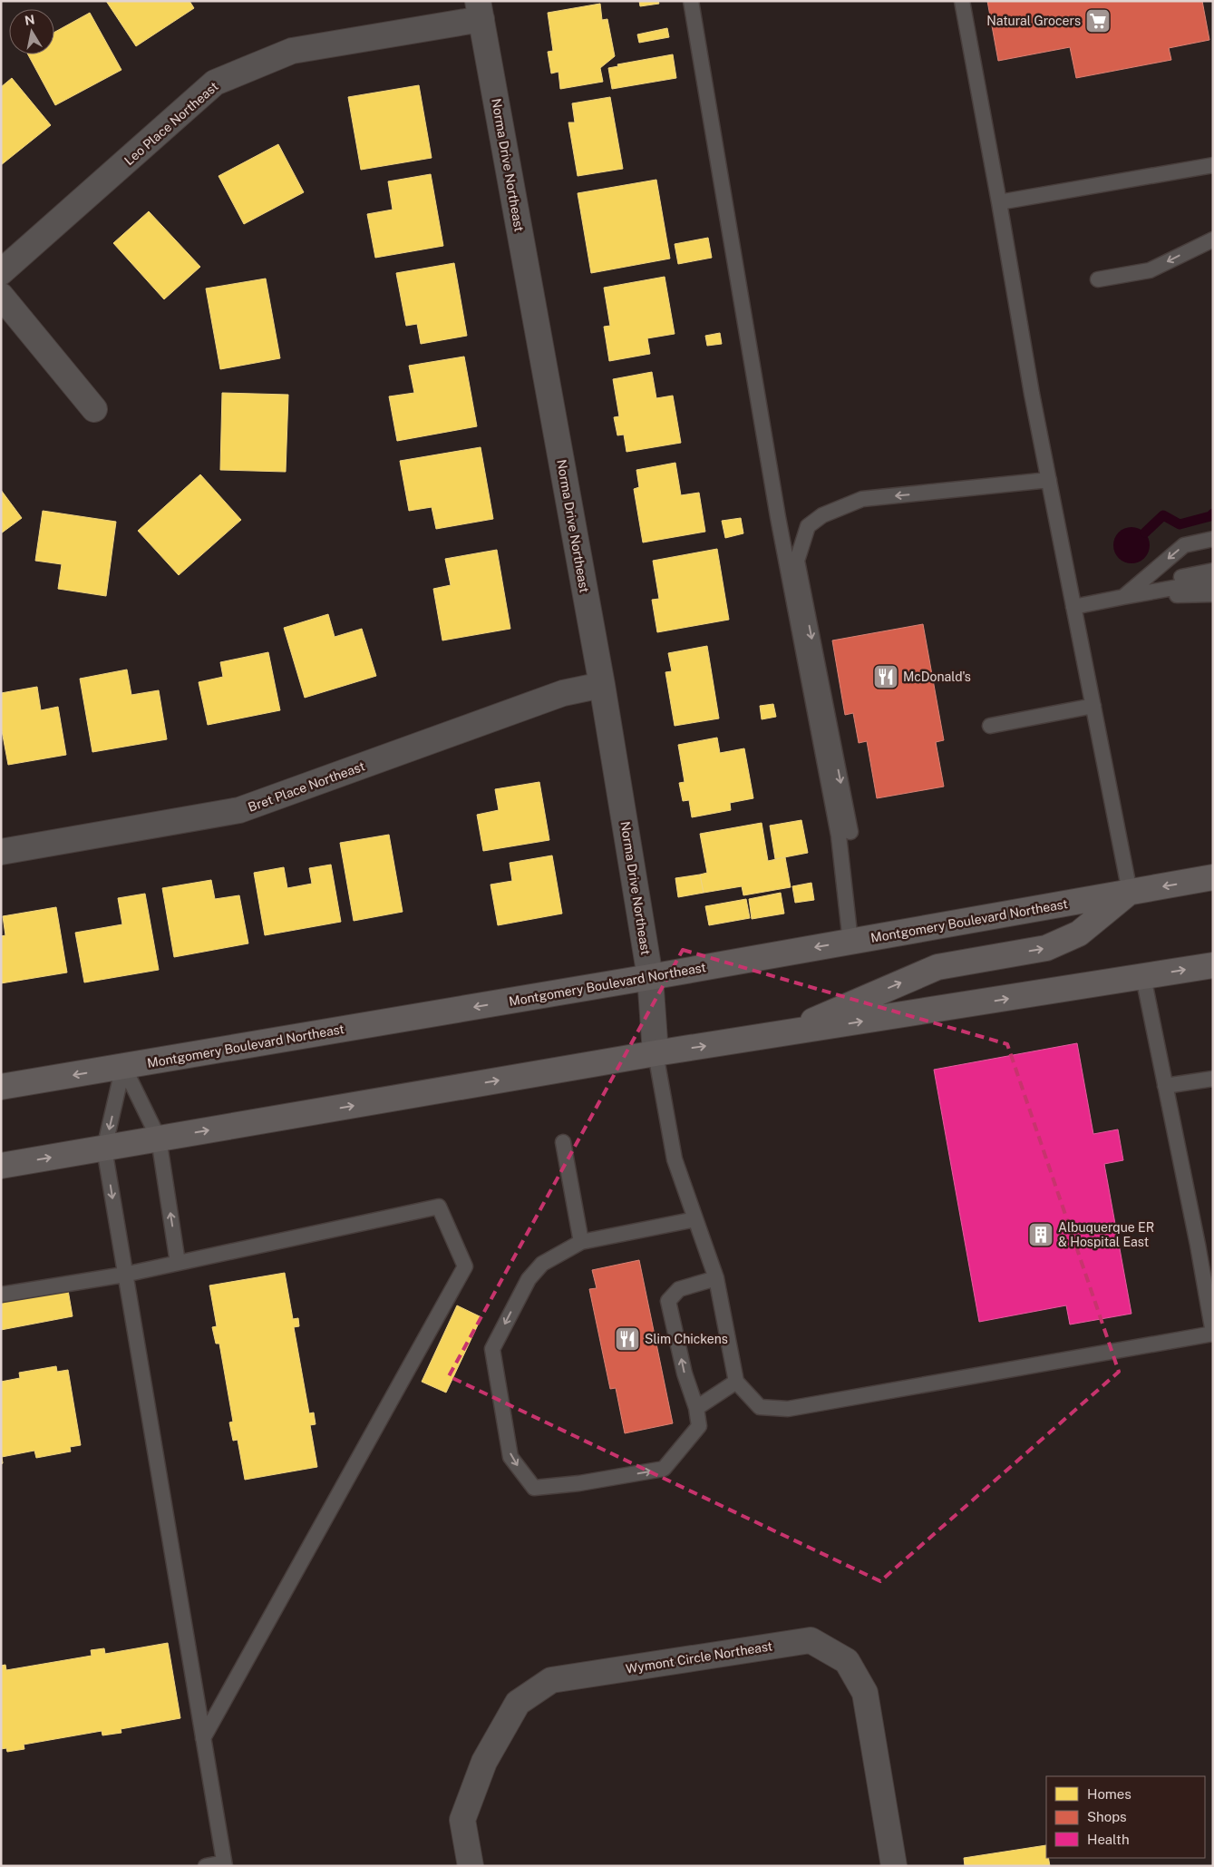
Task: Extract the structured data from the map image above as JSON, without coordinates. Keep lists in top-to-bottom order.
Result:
{
  "streets": {
    "main road": ["Montgomery Boulevard Northeast"],
    "street": [
      "Leo Place Northeast",
      "Norma Drive Northeast",
      "Bret Place Northeast",
      "Wymont Circle Northeast"
    ]
  },
  "crossings": [
    ["Leo Place Northeast", "Norma Drive Northeast"],
    ["Norma Drive Northeast", "Bret Place Northeast"],
    ["Norma Drive Northeast", "Montgomery Boulevard Northeast"]
  ],
  "places": {
    "supermarket": ["Natural Grocers"],
    "restaurant": ["McDonald's", "Slim Chickens"],
    "building": ["Albuquerque ER & Hospital East"]
  },
  "legend": ["Homes", "Shops", "Health"],
  "north": "top"
}
